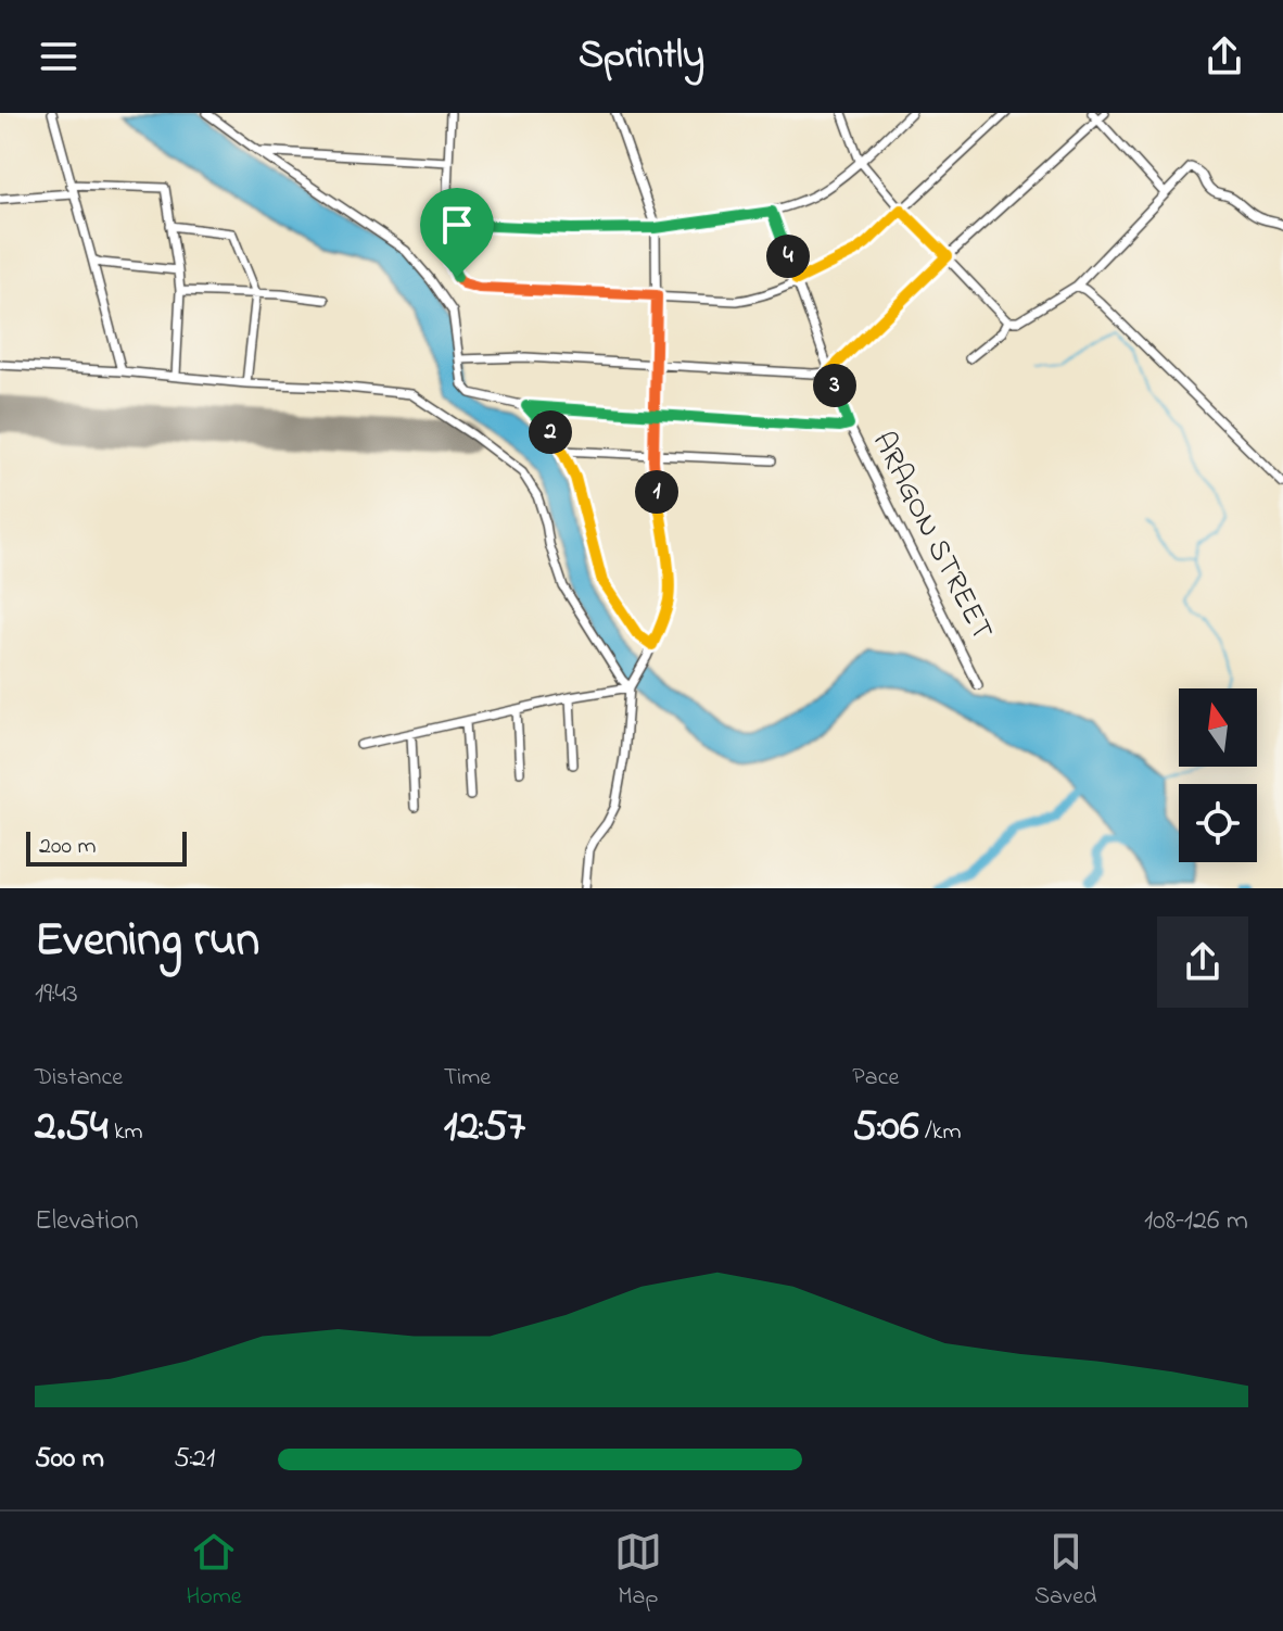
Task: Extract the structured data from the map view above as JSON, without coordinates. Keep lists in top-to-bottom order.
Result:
{
  "streets": {
    "street": ["ARAGON STREET"]
  },
  "scale_bar": "200 m",
  "north": "top",
  "page": {
    "header": "Sprintly",
    "pins": [
      "4",
      "3",
      "2",
      "1"
    ],
    "scale": "200 m",
    "heading": ["Evening run", "19:43"],
    "stats": [
      ["Distance", "2.54 km"],
      ["Time", "12:57"],
      ["Pace", "5:06 /km"]
    ],
    "chart": ["Elevation", "108–126 m"],
    "list": [
      {
        "name": "500 m",
        "note": "5:21"
      }
    ],
    "tabs": ["Home", "Map", "Saved"]
  }
}
